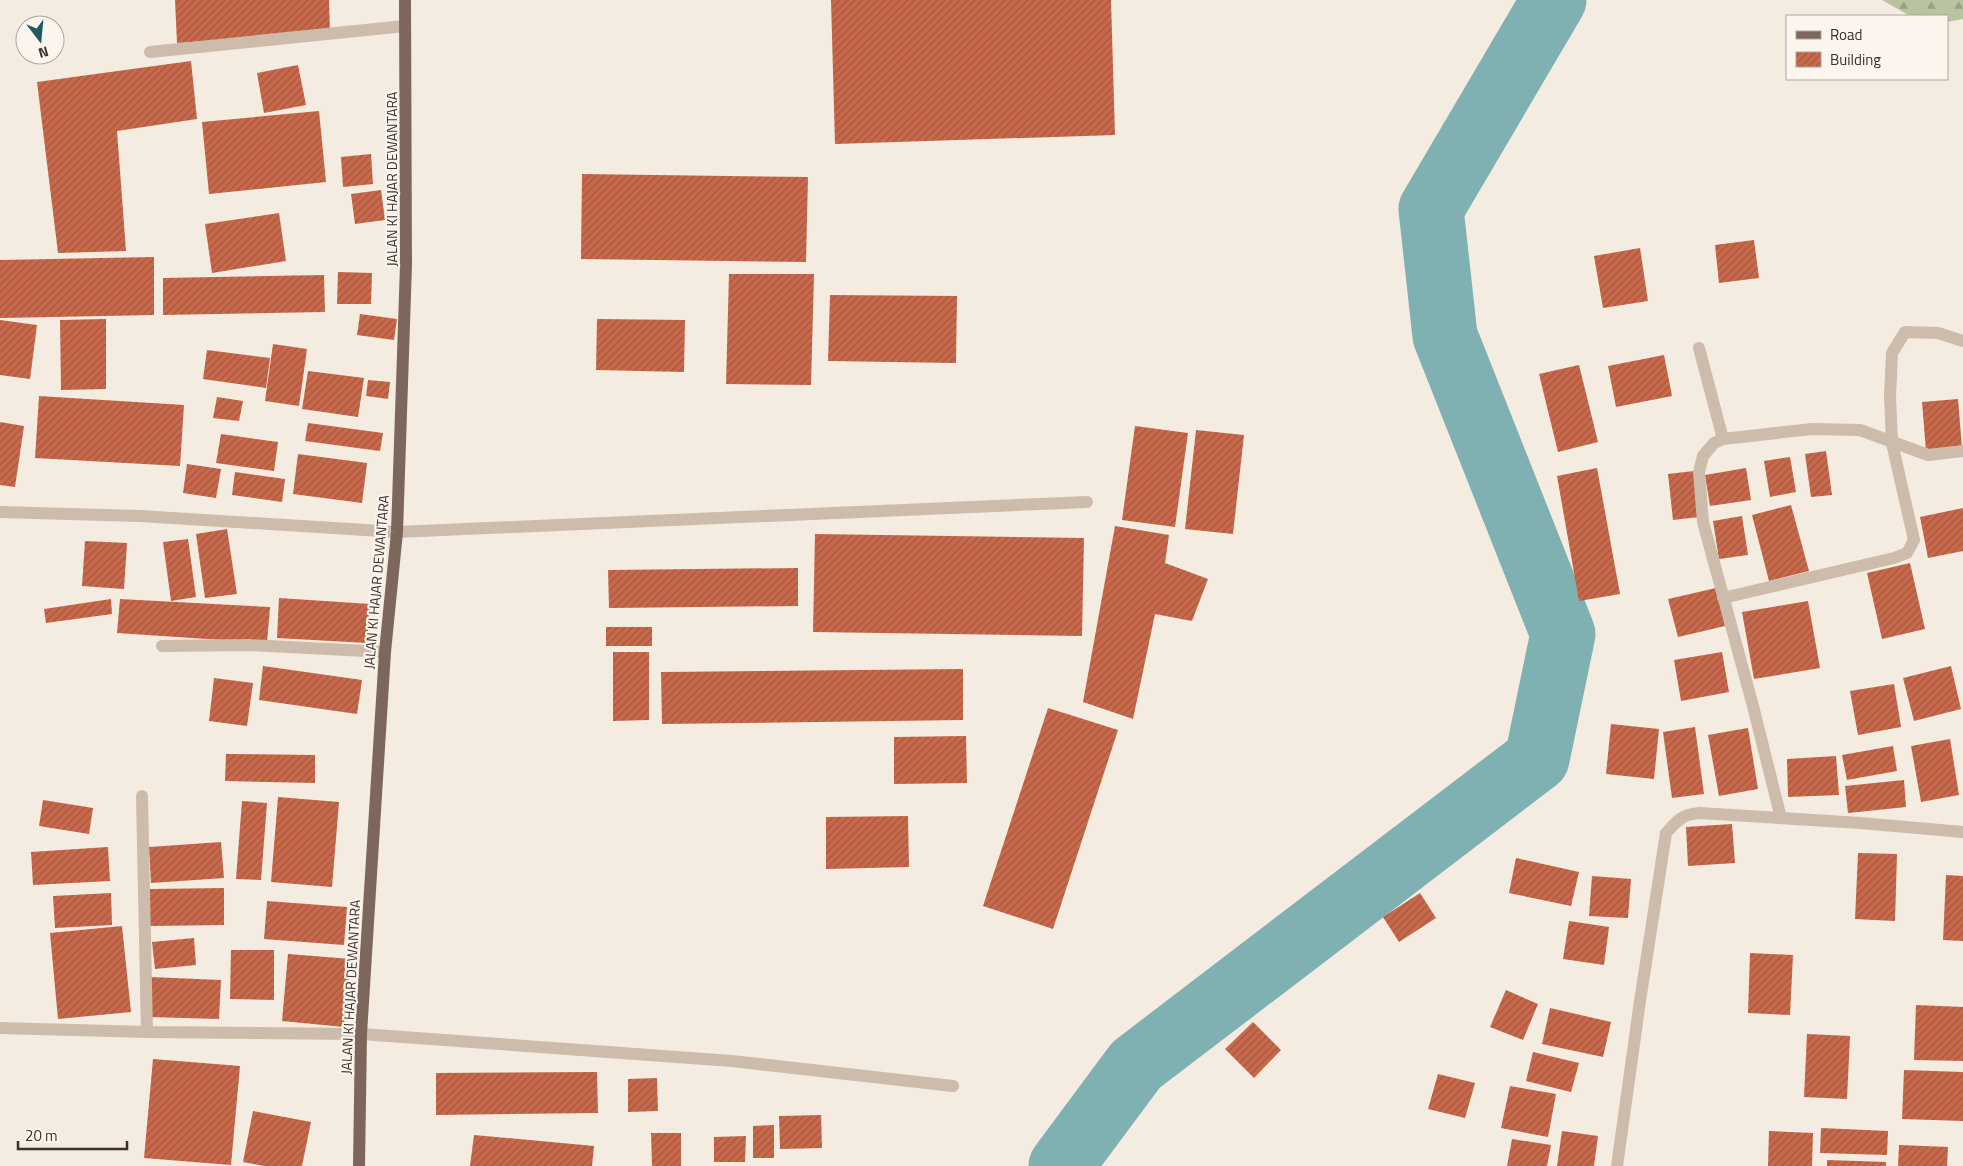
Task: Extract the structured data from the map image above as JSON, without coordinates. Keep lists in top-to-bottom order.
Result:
{
  "streets": {
    "main road": ["JALAN KI HAJAR DEWANTARA"]
  },
  "legend": ["Road", "Building"],
  "scale_bar": "20 m",
  "north": "bottom"
}
